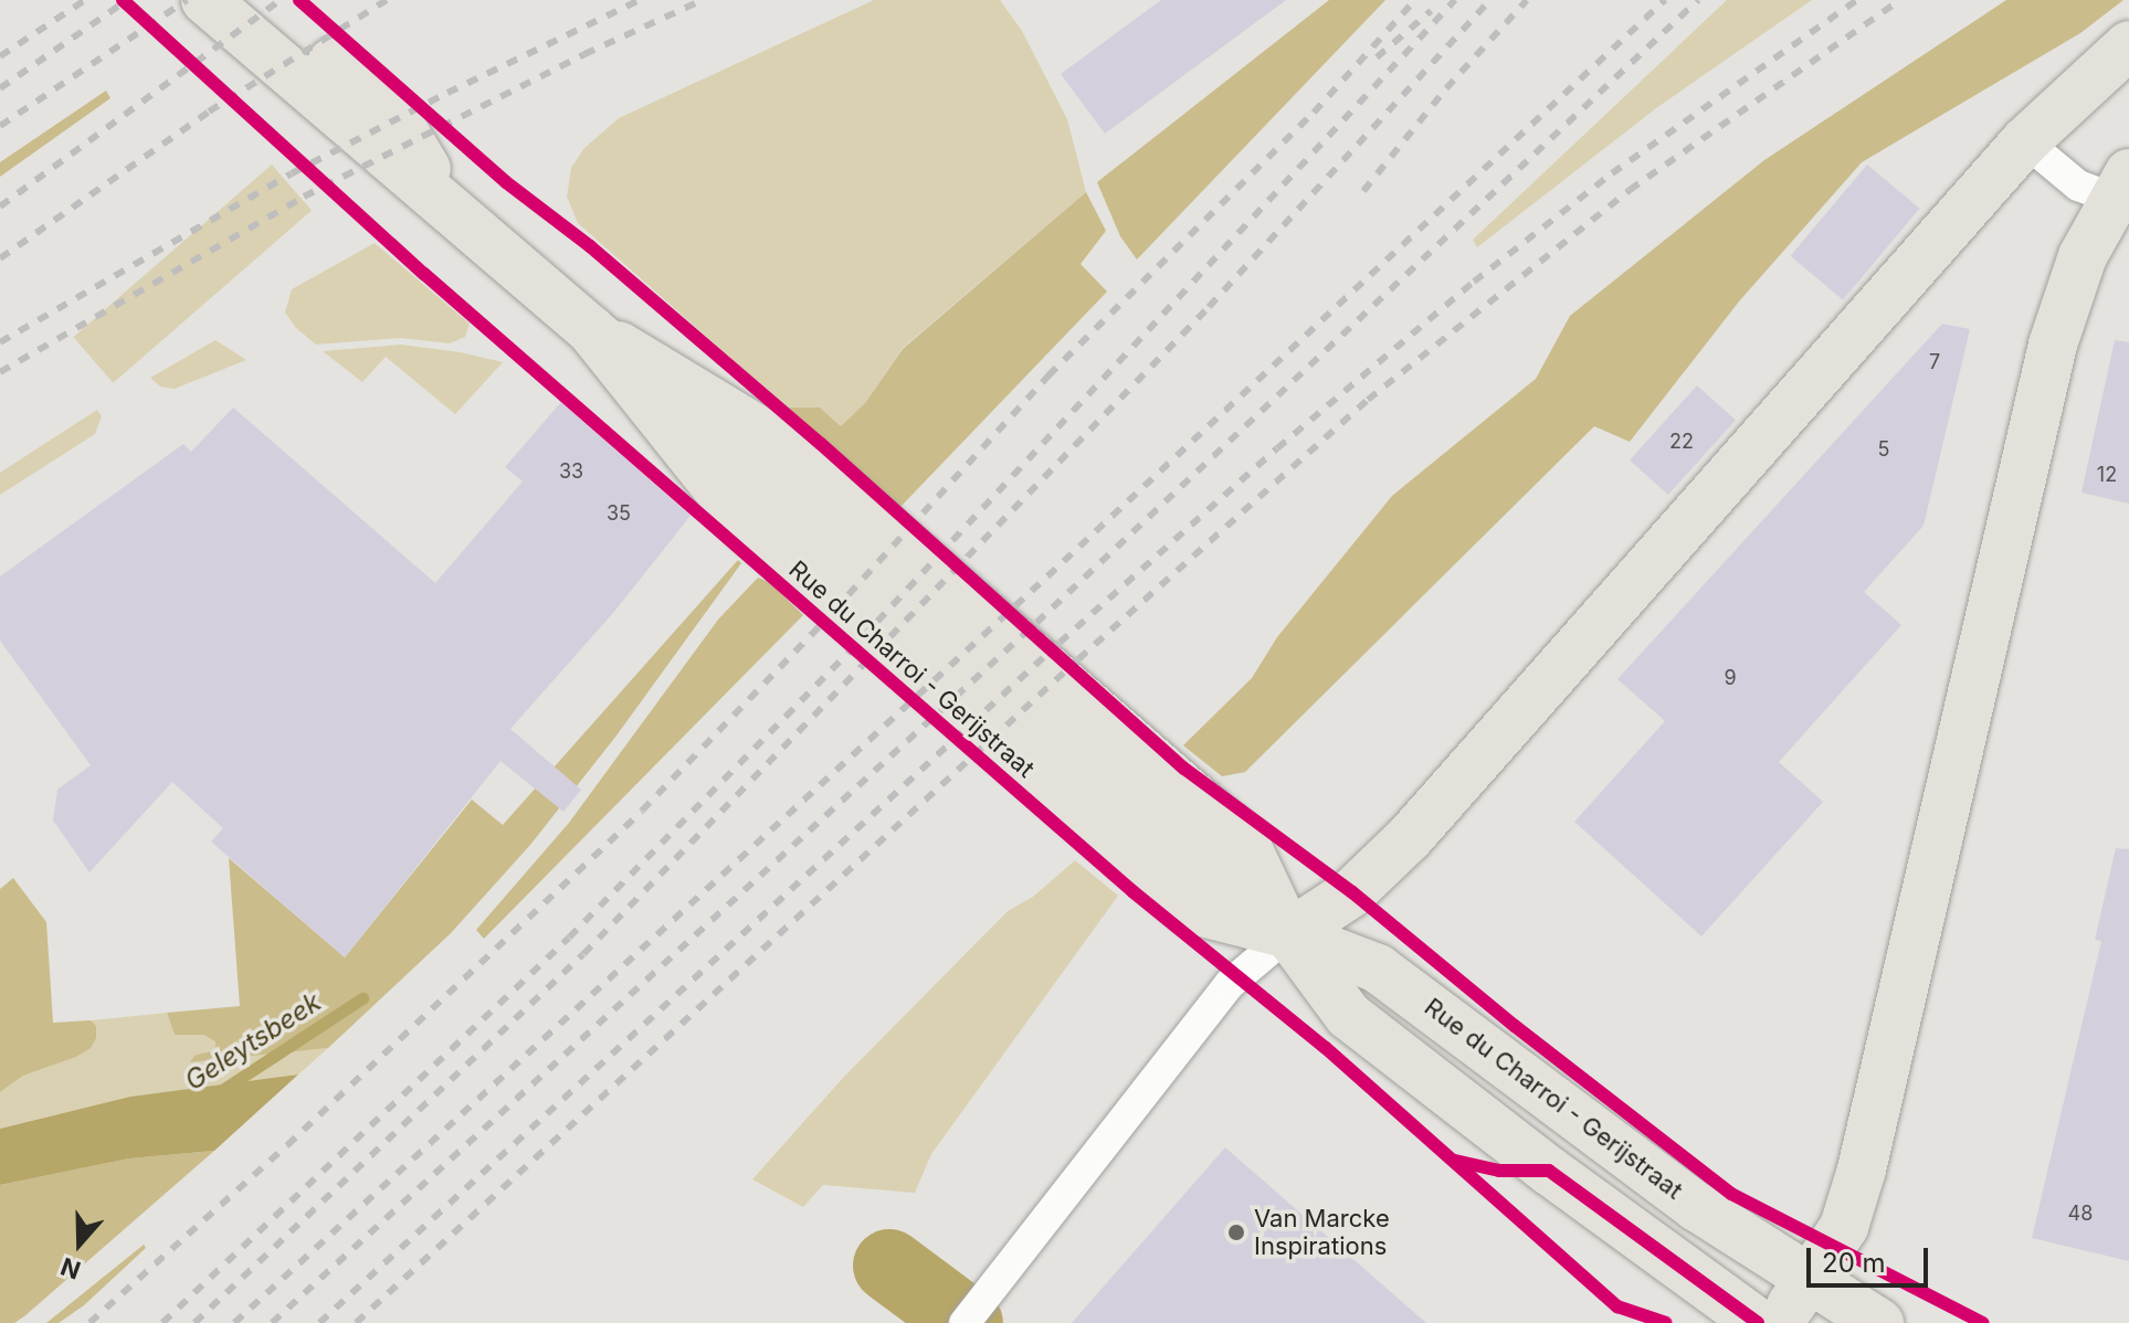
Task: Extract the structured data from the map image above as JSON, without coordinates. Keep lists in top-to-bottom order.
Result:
{
  "streets": {
    "main road": ["Rue du Charroi - Gerijstraat"]
  },
  "water": ["Geleytsbeek"],
  "places": ["Van Marcke Inspirations"],
  "house_numbers": [
    "7",
    "22",
    "5",
    "33",
    "12",
    "35",
    "9",
    "48"
  ],
  "scale_bar": "20 m",
  "north": "bottom"
}
